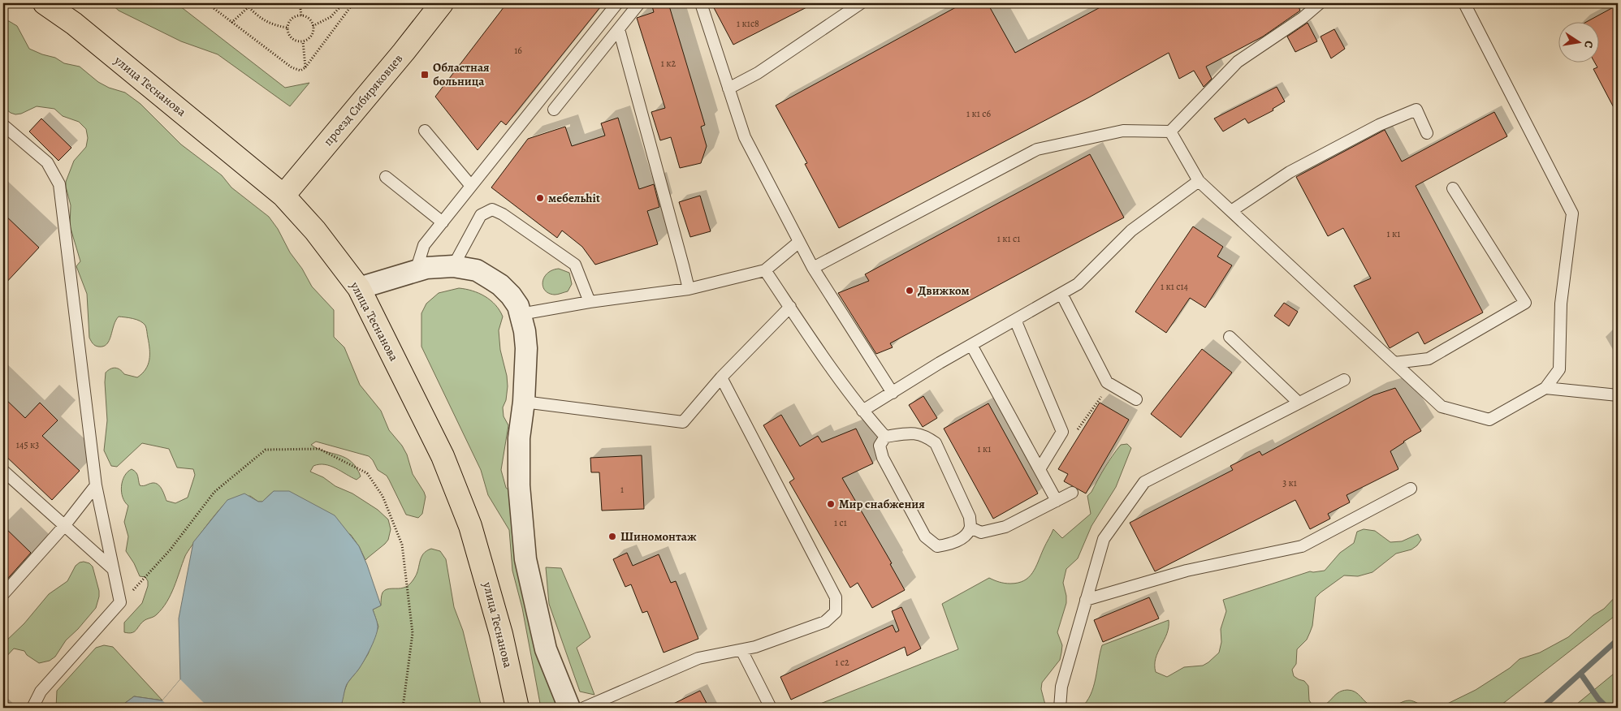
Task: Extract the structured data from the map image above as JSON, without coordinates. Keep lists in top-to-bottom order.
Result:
{
  "streets": {
    "main road": ["улица Теснанова", "проезд Сибиряковцев"]
  },
  "crossings": [
    ["улица Теснанова", "проезд Сибиряковцев"]
  ],
  "places": {
    "transit": ["Областная больница"],
    "other": [
      "мебельhit",
      "Движком",
      "Мир снабжения",
      "Шиномонтаж"
    ]
  },
  "house_numbers": [
    "1 к1с8",
    "16",
    "1 к2",
    "1 к1 с6",
    "1 к1",
    "1 к1 с1",
    "1 к1 с14",
    "145 к3",
    "1 к1",
    "3 к1",
    "1",
    "1 с1",
    "1 с2"
  ],
  "north": "right"
}
